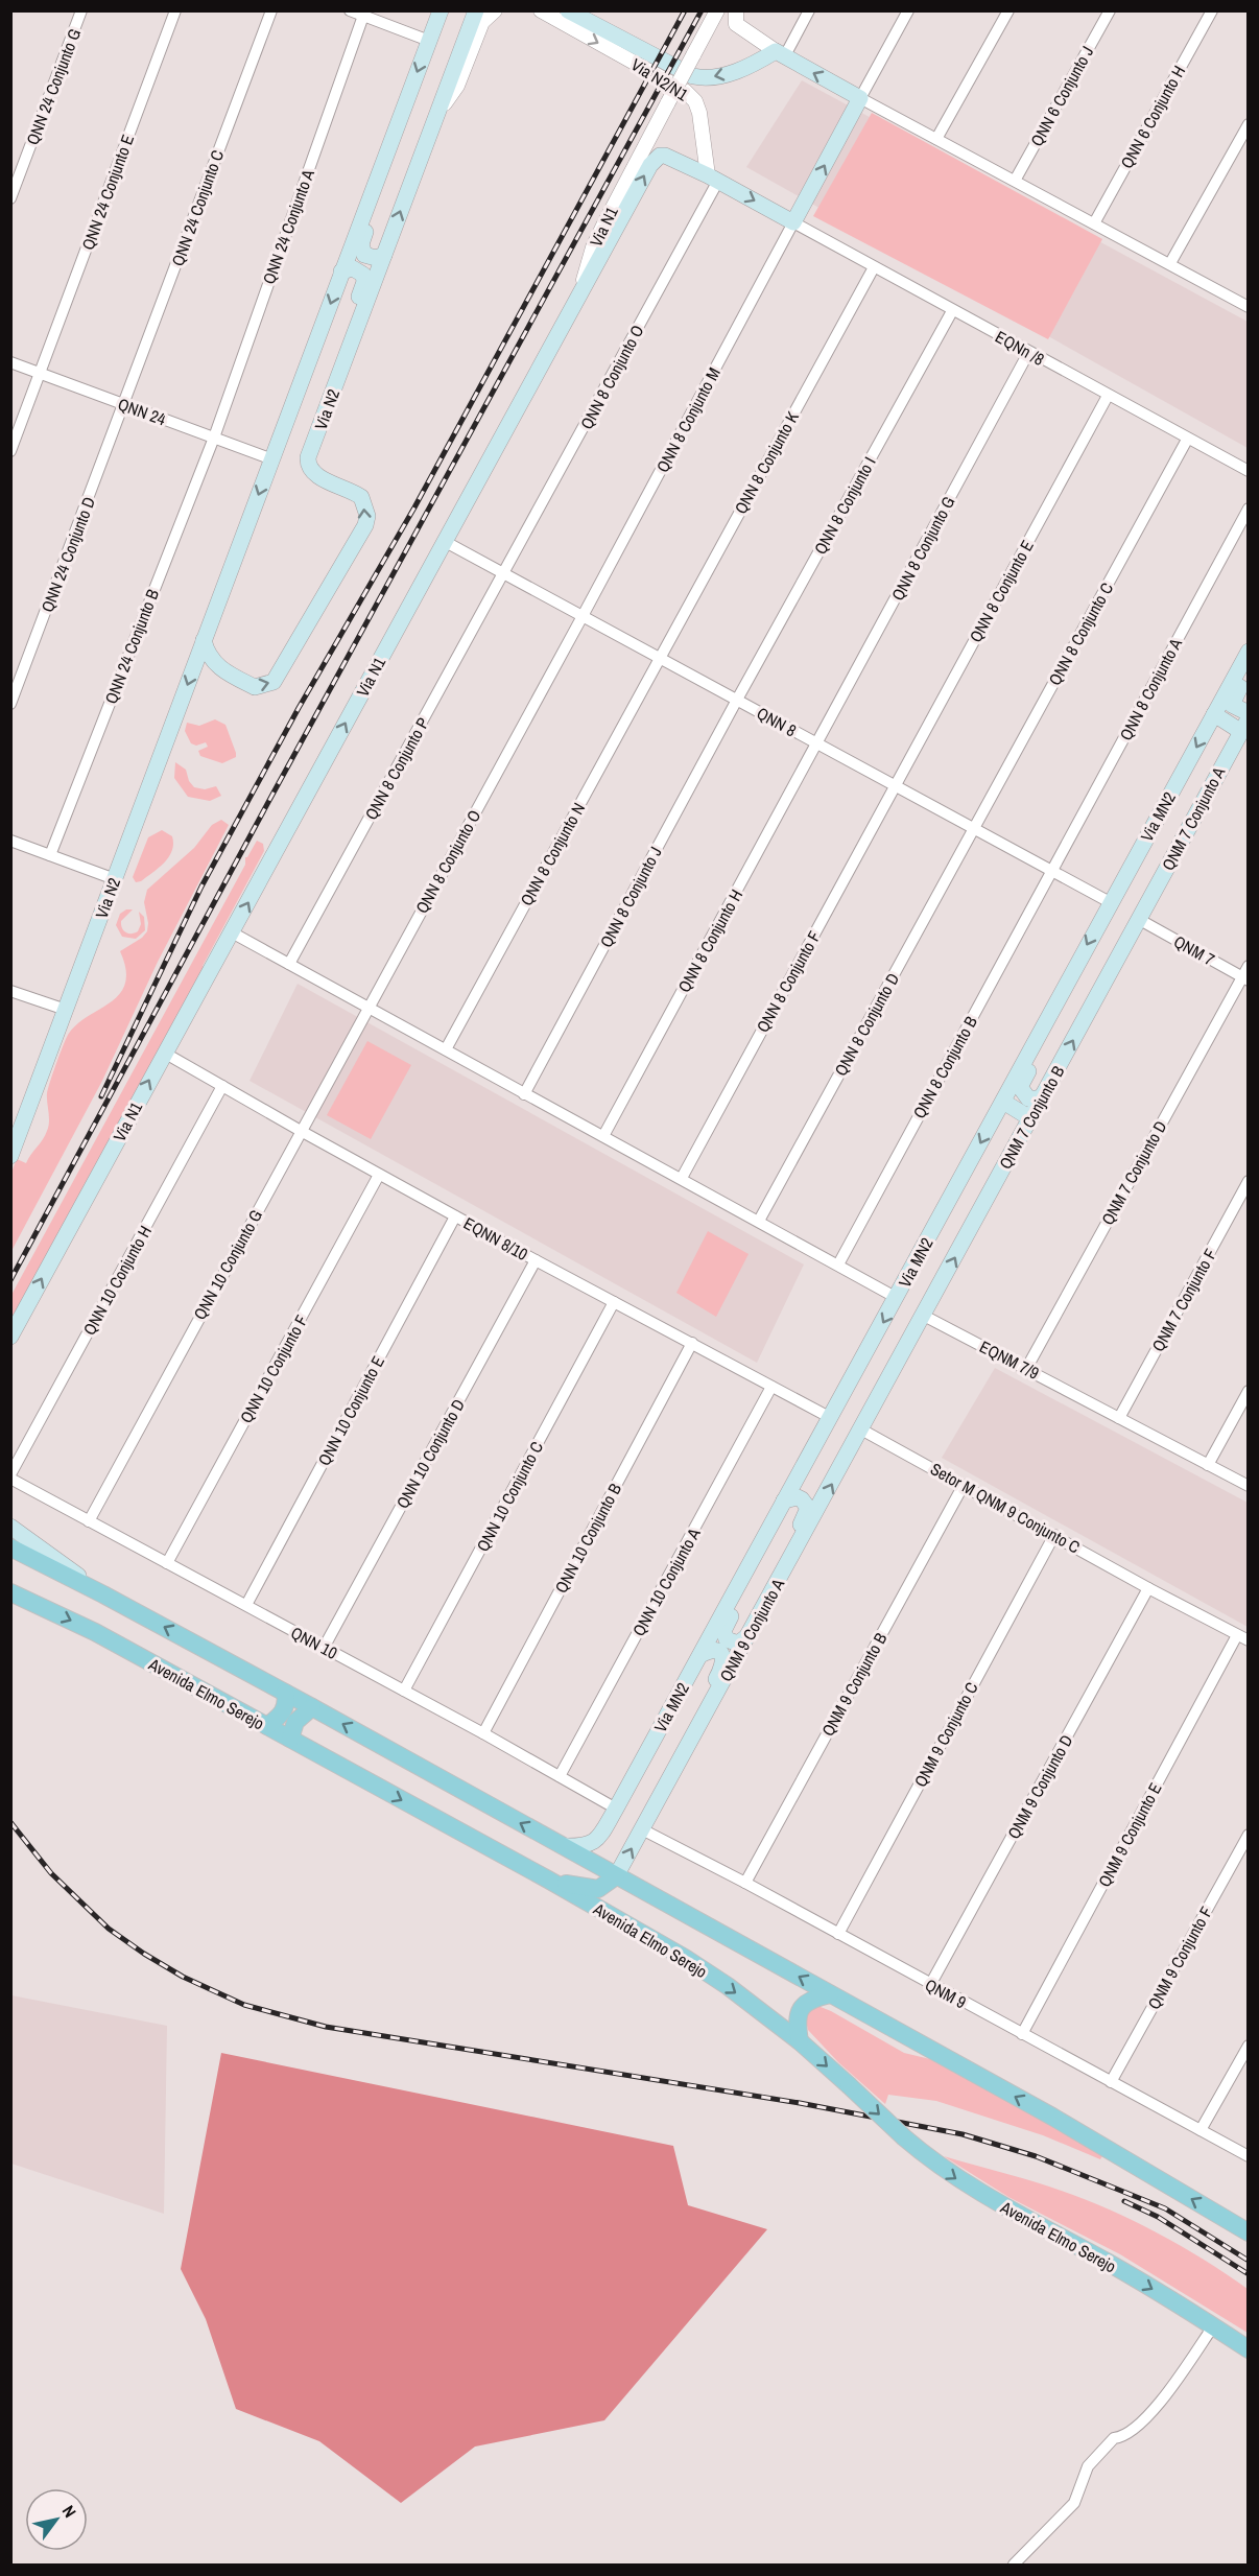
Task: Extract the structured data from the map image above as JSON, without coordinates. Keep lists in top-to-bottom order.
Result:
{
  "streets": {
    "main road": [
      "Via N1",
      "Via N2",
      "Via MN2",
      "QNM 7 Conjunto A",
      "QNM 7 Conjunto B",
      "QNM 9 Conjunto A",
      "Avenida Elmo Serejo"
    ],
    "street": [
      "Via N2/N1",
      "QNN 24 Conjunto G",
      "QNN 6 Conjunto J",
      "QNN 6 Conjunto H",
      "QNN 24 Conjunto E",
      "QNN 24 Conjunto C",
      "QNN 24 Conjunto A",
      "EQNn /8",
      "QNN 8 Conjunto O",
      "QNN 24",
      "QNN 8 Conjunto M",
      "QNN 8 Conjunto K",
      "QNN 8 Conjunto I",
      "QNN 8 Conjunto G",
      "QNN 24 Conjunto D",
      "QNN 8 Conjunto E",
      "QNN 8 Conjunto C",
      "QNN 24 Conjunto B",
      "QNN 8 Conjunto A",
      "QNN 8",
      "QNN 8 Conjunto P",
      "QNN 8 Conjunto N",
      "QNN 8 Conjunto J",
      "QNN 8 Conjunto H",
      "QNM 7",
      "QNN 8 Conjunto F",
      "QNN 8 Conjunto D",
      "QNN 8 Conjunto B",
      "QNM 7 Conjunto D",
      "EQNN 8/10",
      "QNN 10 Conjunto G",
      "QNN 10 Conjunto H",
      "QNM 7 Conjunto F",
      "EQNM 7/9",
      "QNN 10 Conjunto F",
      "QNN 10 Conjunto E",
      "QNN 10 Conjunto D",
      "QNN 10 Conjunto C",
      "Setor M QNM 9 Conjunto C",
      "QNN 10 Conjunto B",
      "QNN 10 Conjunto A",
      "QNN 10",
      "QNM 9 Conjunto B",
      "QNM 9 Conjunto C",
      "QNM 9 Conjunto D",
      "QNM 9 Conjunto E",
      "QNM 9 Conjunto F",
      "QNM 9"
    ]
  },
  "crossings": [
    ["Via N2/N1", "QNN 8 Conjunto O"],
    ["QNN 24 Conjunto E", "QNN 24"],
    ["QNN 24 Conjunto C", "QNN 24"],
    ["QNN 24 Conjunto C", "QNN 24 Conjunto D"],
    ["QNN 24 Conjunto A", "QNN 24"],
    ["QNN 24 Conjunto A", "QNN 24 Conjunto B"],
    ["Via N1", "QNN 8"],
    ["Via N1", "EQNN 8/10"],
    ["EQNn /8", "QNN 8 Conjunto M"],
    ["EQNn /8", "QNN 8 Conjunto K"],
    ["EQNn /8", "QNN 8 Conjunto I"],
    ["EQNn /8", "QNN 8 Conjunto G"],
    ["EQNn /8", "QNN 8 Conjunto E"],
    ["EQNn /8", "QNN 8 Conjunto C"],
    ["QNN 8 Conjunto O", "QNN 8 Conjunto M"],
    ["QNN 8 Conjunto O", "QNN 8"],
    ["QNN 8 Conjunto O", "QNN 8 Conjunto P"],
    ["QNN 8 Conjunto O", "QNN 10 Conjunto G"],
    ["Via N2", "QNN 24"],
    ["QNN 24", "QNN 24 Conjunto D"],
    ["QNN 24", "QNN 24 Conjunto B"],
    ["QNN 8 Conjunto M", "QNN 8"],
    ["QNN 8 Conjunto K", "QNN 8"],
    ["QNN 8 Conjunto K", "QNN 8 Conjunto N"],
    ["QNN 8 Conjunto I", "QNN 8"],
    ["QNN 8 Conjunto I", "QNN 8 Conjunto J"],
    ["QNN 8 Conjunto G", "QNN 8"],
    ["QNN 8 Conjunto G", "QNN 8 Conjunto H"],
    ["QNN 8 Conjunto E", "QNN 8"],
    ["QNN 8 Conjunto E", "QNN 8 Conjunto F"],
    ["QNN 8 Conjunto C", "QNN 8"],
    ["QNN 8 Conjunto C", "QNN 8 Conjunto D"],
    ["QNN 8 Conjunto A", "QNN 8"],
    ["QNN 8 Conjunto A", "QNN 8 Conjunto B"],
    ["QNN 8", "QNN 8 Conjunto P"],
    ["QNN 8", "Via MN2"],
    ["QNN 8", "QNN 8 Conjunto N"],
    ["QNN 8", "QNN 8 Conjunto J"],
    ["QNN 8", "QNN 8 Conjunto H"],
    ["QNN 8", "QNN 8 Conjunto F"],
    ["QNN 8", "QNN 8 Conjunto D"],
    ["QNN 8", "QNN 8 Conjunto B"],
    ["Via MN2", "EQNN 8/10"],
    ["Via MN2", "QNN 10"],
    ["QNM 7 Conjunto A", "QNM 7"],
    ["QNM 7 Conjunto A", "QNM 7 Conjunto B"],
    ["QNM 7", "QNM 7 Conjunto B"],
    ["QNM 7", "QNM 7 Conjunto D"],
    ["QNM 7 Conjunto B", "EQNM 7/9"],
    ["QNM 7 Conjunto D", "EQNM 7/9"],
    ["EQNN 8/10", "QNN 10 Conjunto G"],
    ["EQNN 8/10", "QNN 10 Conjunto H"],
    ["EQNN 8/10", "QNN 10 Conjunto F"],
    ["EQNN 8/10", "QNN 10 Conjunto E"],
    ["EQNN 8/10", "QNN 10 Conjunto D"],
    ["EQNN 8/10", "QNN 10 Conjunto C"],
    ["EQNN 8/10", "QNN 10 Conjunto B"],
    ["EQNN 8/10", "QNN 10 Conjunto A"],
    ["QNN 10 Conjunto G", "QNN 10"],
    ["QNN 10 Conjunto H", "QNN 10"],
    ["QNM 7 Conjunto F", "EQNM 7/9"],
    ["QNN 10 Conjunto F", "QNN 10"],
    ["QNN 10 Conjunto E", "QNN 10"],
    ["QNN 10 Conjunto D", "QNN 10"],
    ["QNN 10 Conjunto C", "QNN 10"],
    ["Setor M QNM 9 Conjunto C", "QNM 9 Conjunto A"],
    ["Setor M QNM 9 Conjunto C", "QNM 9 Conjunto B"],
    ["Setor M QNM 9 Conjunto C", "QNM 9 Conjunto C"],
    ["Setor M QNM 9 Conjunto C", "QNM 9 Conjunto D"],
    ["Setor M QNM 9 Conjunto C", "QNM 9 Conjunto E"],
    ["QNN 10 Conjunto B", "QNN 10"],
    ["QNN 10 Conjunto A", "QNN 10"],
    ["QNM 9 Conjunto A", "QNM 9"],
    ["QNM 9 Conjunto B", "QNM 9"],
    ["QNM 9 Conjunto C", "QNM 9"],
    ["QNM 9 Conjunto D", "QNM 9"],
    ["QNM 9 Conjunto E", "QNM 9"],
    ["QNM 9 Conjunto F", "QNM 9"]
  ],
  "one_way": [
    "Via N2/N1",
    "Via N1",
    "Via MN2",
    "QNM 7 Conjunto B",
    "QNM 9 Conjunto A"
  ],
  "north": "top right"
}
